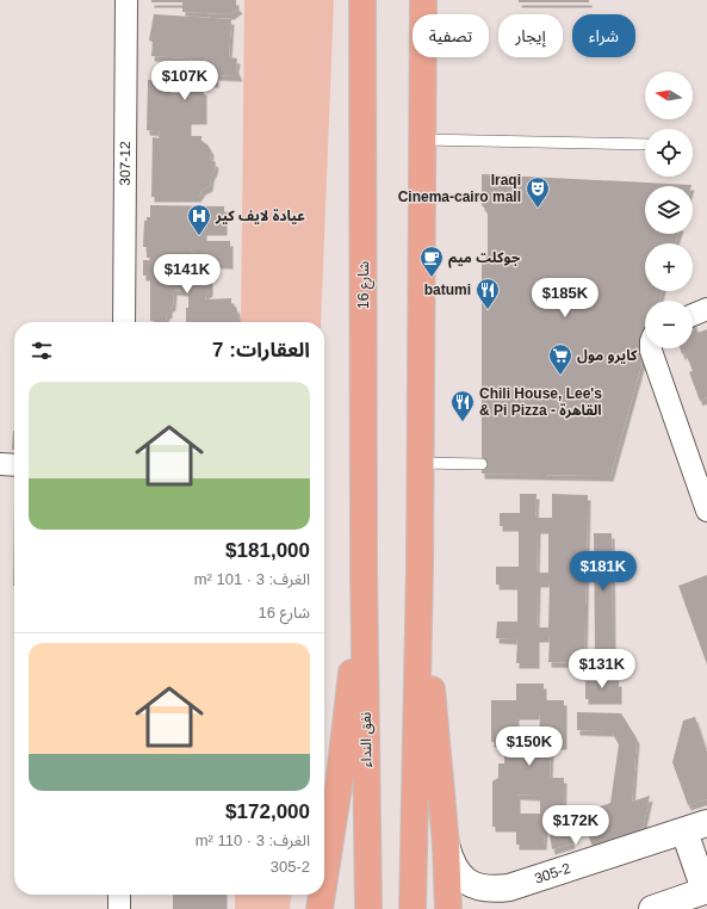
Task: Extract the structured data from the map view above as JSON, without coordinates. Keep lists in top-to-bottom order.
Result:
{
  "streets": {
    "main road": ["شارع 16", "نفق النداء"],
    "street": ["307-12", "305-2"]
  },
  "crossings": [
    ["شارع 16", "نفق النداء"]
  ],
  "places": {
    "theatre": ["Iraqi Cinema-cairo mall"],
    "hospital": ["عيادة لايف كير"],
    "cafe": ["جوكلت ميم"],
    "restaurant": ["batumi", "Chili House, Lee's & Pi Pizza - القاهرة"],
    "supermarket": ["كايرو مول"]
  },
  "north": "left",
  "page": {
    "chip": ["شراء", "إيجار", "تصفية"],
    "price": [
      "$107K",
      "$141K",
      "$185K",
      "$181K",
      "$131K",
      "$150K",
      "$172K"
    ],
    "map_buttons": ["+", "−"],
    "heading": "العقارات: 7",
    "list": [
      {
        "name": "$181,000",
        "note": "الغرف: 3 · 101 m² · شارع 16"
      },
      {
        "name": "$172,000",
        "note": "الغرف: 3 · 110 m² · 305-2"
      }
    ]
  }
}
